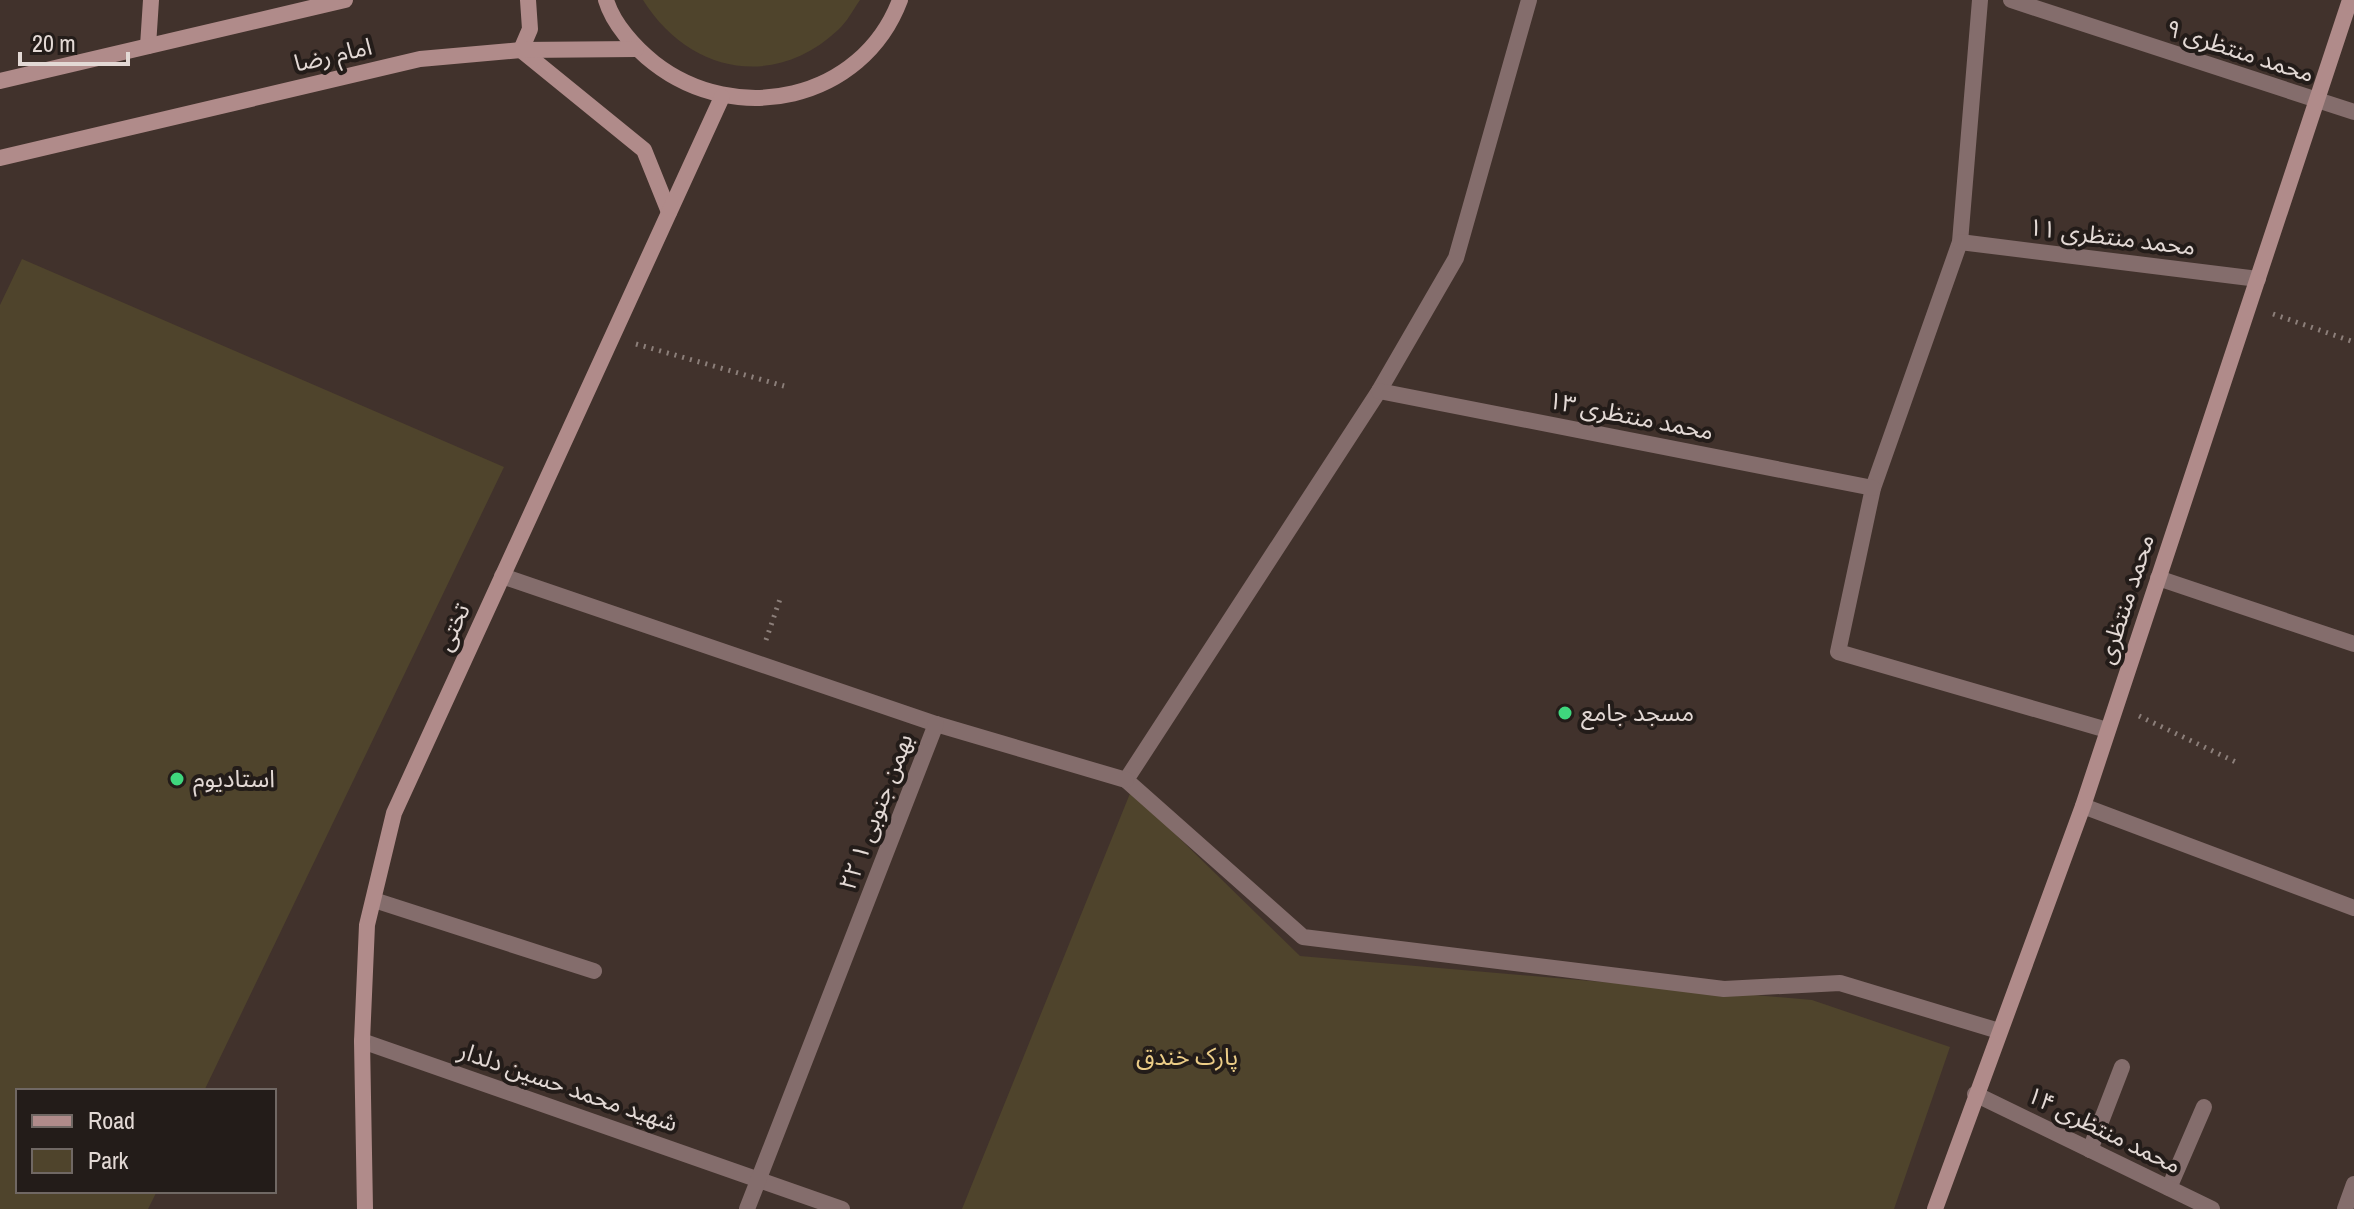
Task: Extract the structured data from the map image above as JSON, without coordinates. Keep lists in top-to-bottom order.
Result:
{
  "streets": {
    "street": [
      "محمد منتظری ۹",
      "امام رضا",
      "محمد منتظری ۱۱",
      "محمد منتظری ۱۳",
      "محمد منتظری",
      "تختی",
      "۲۲ بهمن جنوبی ۱",
      "شهید محمد حسین دلدار",
      "محمد منتظری ۱۴"
    ]
  },
  "crossings": [
    ["محمد منتظری ۹", "محمد منتظری"],
    ["محمد منتظری ۱۱", "محمد منتظری"],
    ["محمد منتظری", "محمد منتظری ۱۴"],
    ["تختی", "۲۲ بهمن جنوبی ۱"],
    ["تختی", "شهید محمد حسین دلدار"],
    ["۲۲ بهمن جنوبی ۱", "شهید محمد حسین دلدار"]
  ],
  "parks": ["پارک خندق"],
  "places": ["مسجد جامع", "استادیوم"],
  "legend": ["Road", "Park"],
  "scale_bar": "20 m"
}
